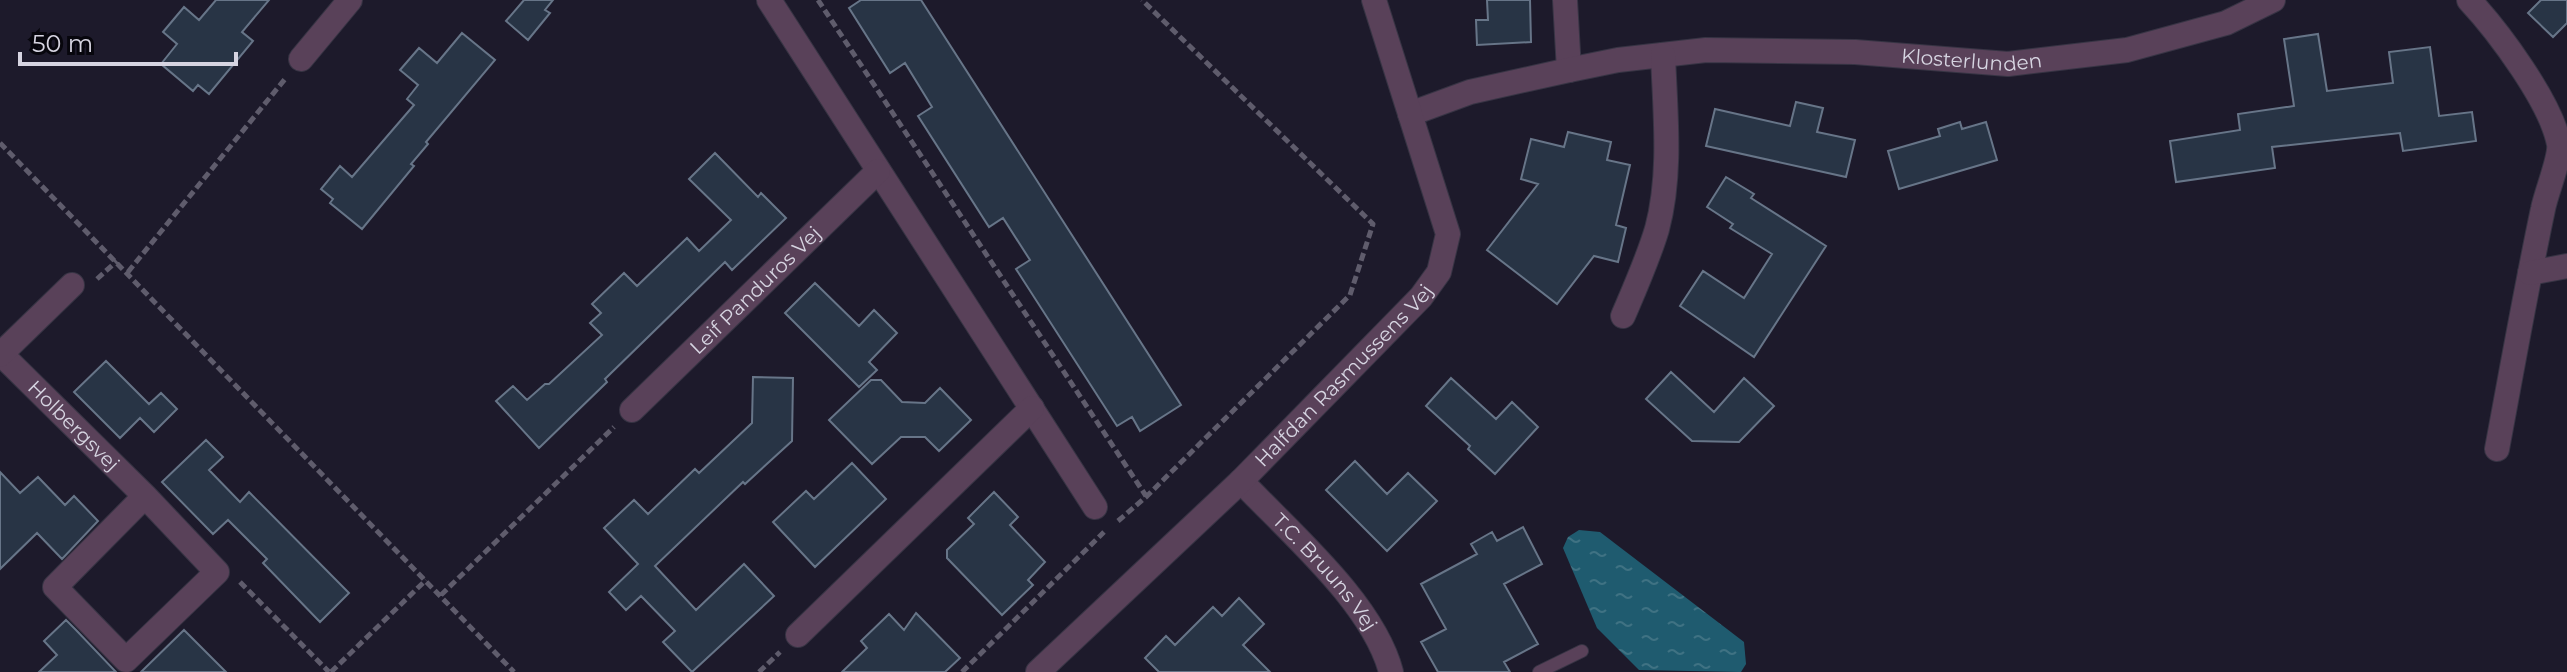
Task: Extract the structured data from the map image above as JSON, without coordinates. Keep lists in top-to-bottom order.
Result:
{
  "streets": {
    "street": [
      "Klosterlunden",
      "Leif Panduros Vej",
      "Halfdan Rasmussens Vej",
      "Holbergsvej",
      "T.C. Bruuns Vej"
    ]
  },
  "crossings": [
    ["Klosterlunden", "Halfdan Rasmussens Vej"],
    ["Halfdan Rasmussens Vej", "T.C. Bruuns Vej"]
  ],
  "scale_bar": "50 m"
}
